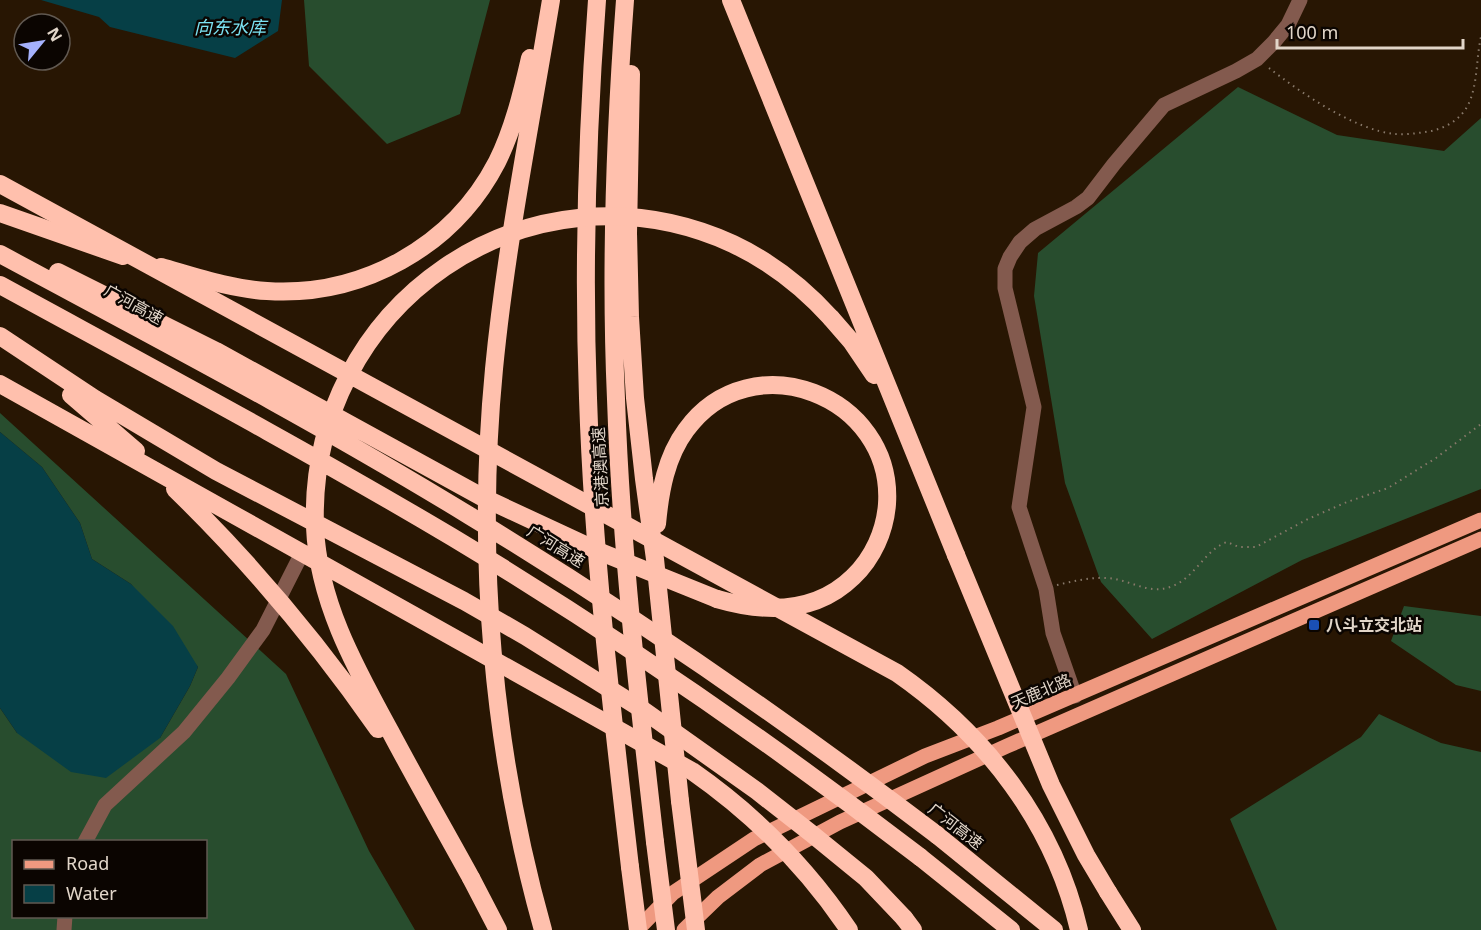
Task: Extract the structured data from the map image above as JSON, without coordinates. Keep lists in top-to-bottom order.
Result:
{
  "streets": {
    "highway": ["广河高速", "京港澳高速"],
    "main road": ["天鹿北路"]
  },
  "crossings": [
    ["京港澳高速", "天鹿北路"]
  ],
  "water": ["向东水库"],
  "places": {
    "transit": ["八斗立交北站"]
  },
  "legend": ["Road", "Water"],
  "scale_bar": "100 m",
  "north": "top right"
}
